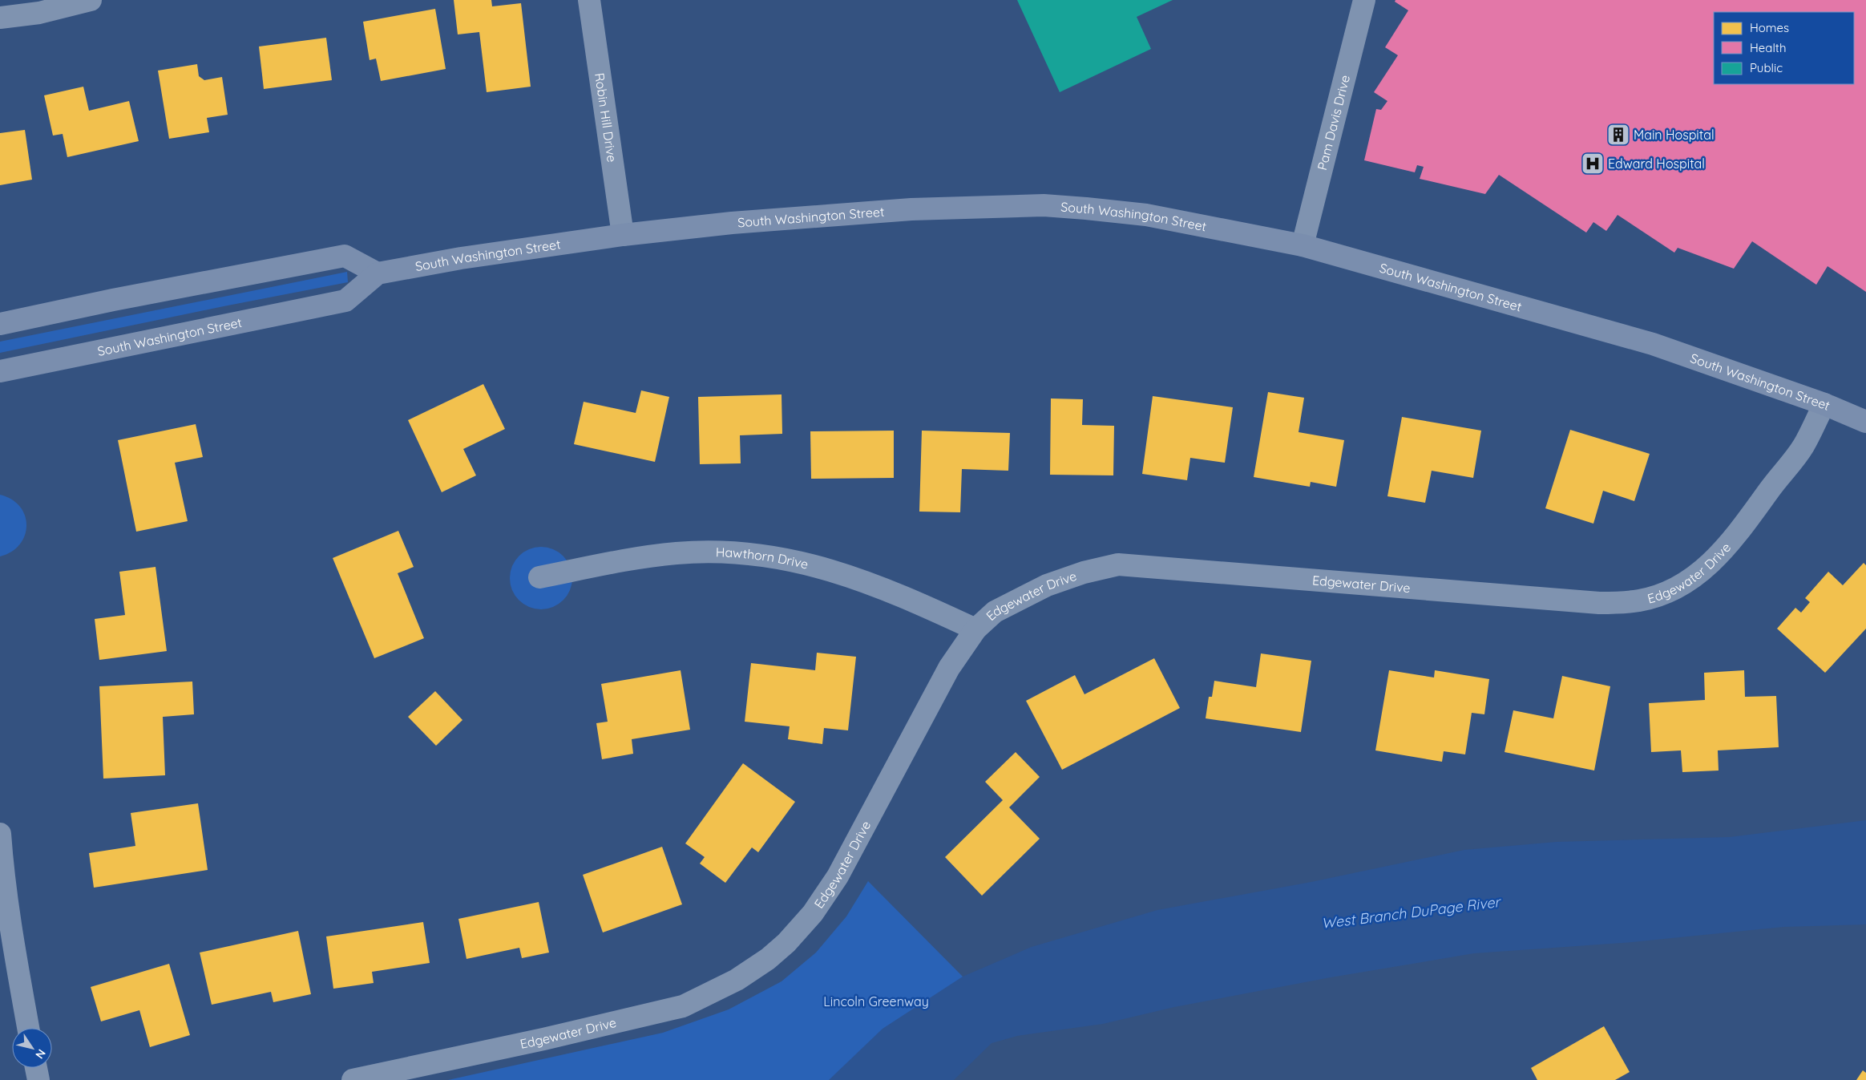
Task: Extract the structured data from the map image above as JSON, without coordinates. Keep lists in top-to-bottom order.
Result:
{
  "streets": {
    "main road": ["South Washington Street"],
    "street": [
      "Robin Hill Drive",
      "Pam Davis Drive",
      "Hawthorn Drive",
      "Edgewater Drive"
    ]
  },
  "crossings": [
    ["Robin Hill Drive", "South Washington Street"],
    ["Pam Davis Drive", "South Washington Street"],
    ["South Washington Street", "Edgewater Drive"],
    ["Hawthorn Drive", "Edgewater Drive"]
  ],
  "water": ["West Branch DuPage River"],
  "parks": ["Lincoln Greenway"],
  "places": {
    "building": ["Main Hospital"],
    "hospital": ["Edward Hospital"]
  },
  "legend": ["Homes", "Health", "Public"],
  "north": "bottom right"
}
